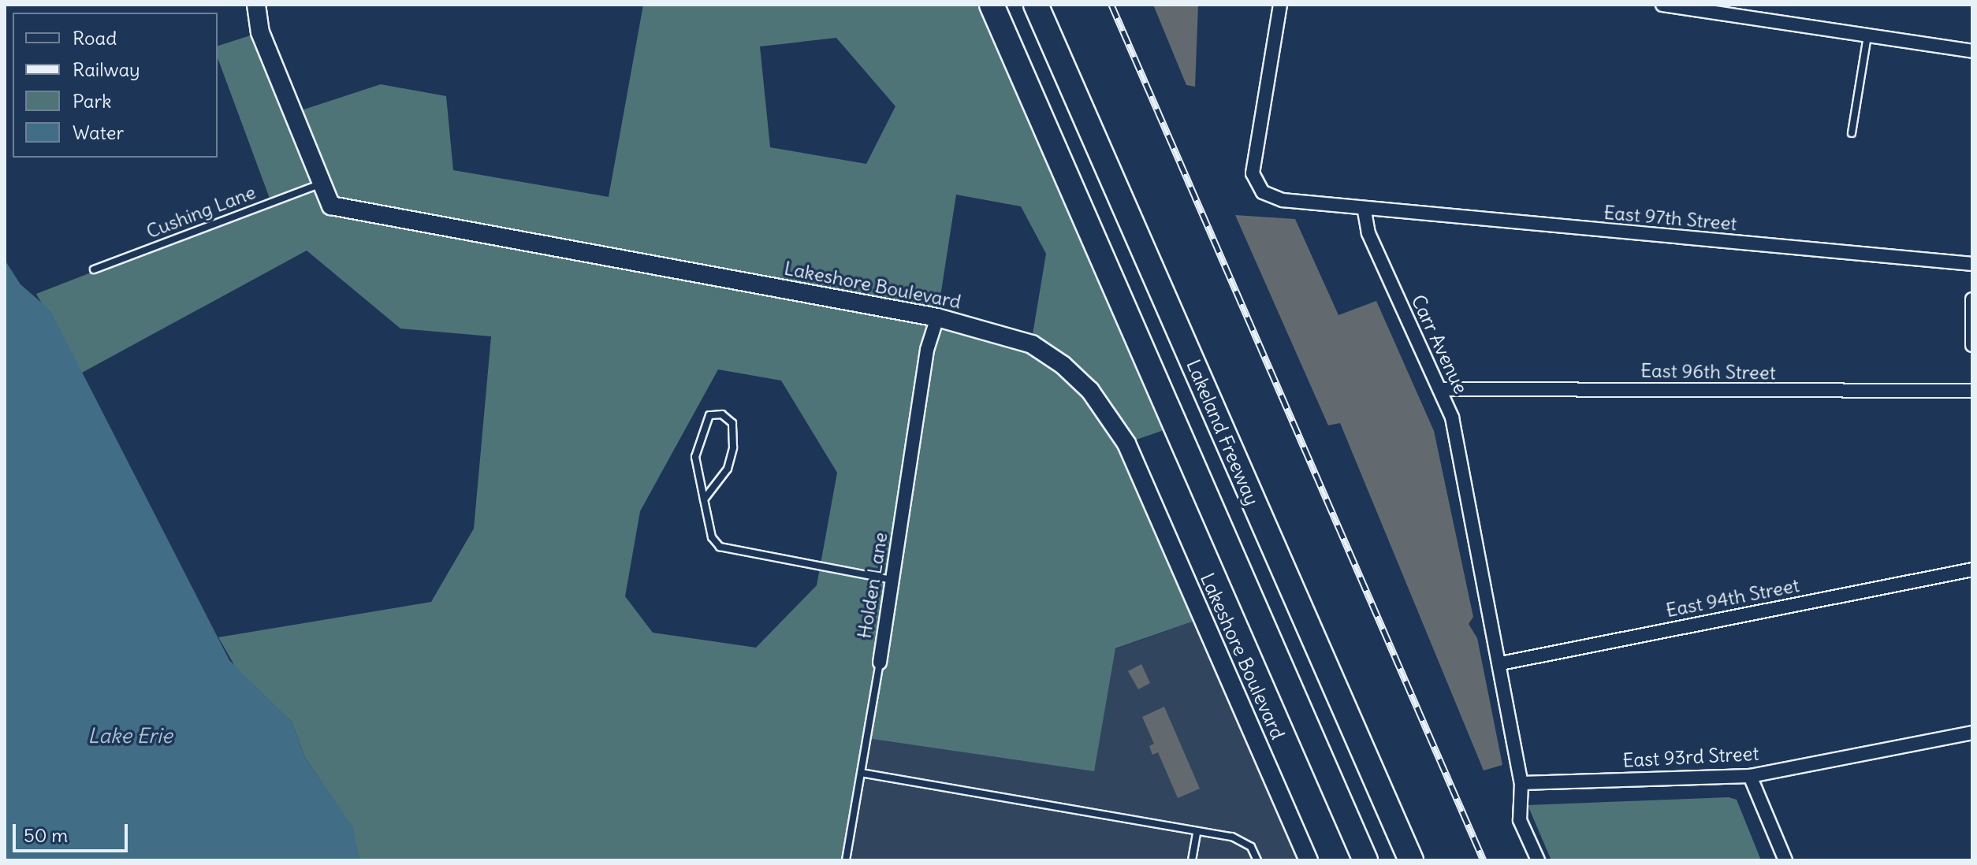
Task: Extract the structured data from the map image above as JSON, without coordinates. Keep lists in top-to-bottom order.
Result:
{
  "streets": {
    "highway": ["Lakeland Freeway"],
    "street": [
      "East 97th Street",
      "Lakeshore Boulevard",
      "Carr Avenue",
      "East 96th Street",
      "Holden Lane",
      "East 94th Street",
      "East 93rd Street"
    ],
    "lane": ["Cushing Lane"]
  },
  "crossings": [
    ["Cushing Lane", "Lakeshore Boulevard"],
    ["East 97th Street", "Carr Avenue"],
    ["Lakeshore Boulevard", "Holden Lane"],
    ["Carr Avenue", "East 96th Street"],
    ["Carr Avenue", "East 94th Street"],
    ["Carr Avenue", "East 93rd Street"]
  ],
  "water": ["Lake Erie"],
  "legend": [
    "Road",
    "Railway",
    "Park",
    "Water"
  ],
  "scale_bar": "50 m"
}
